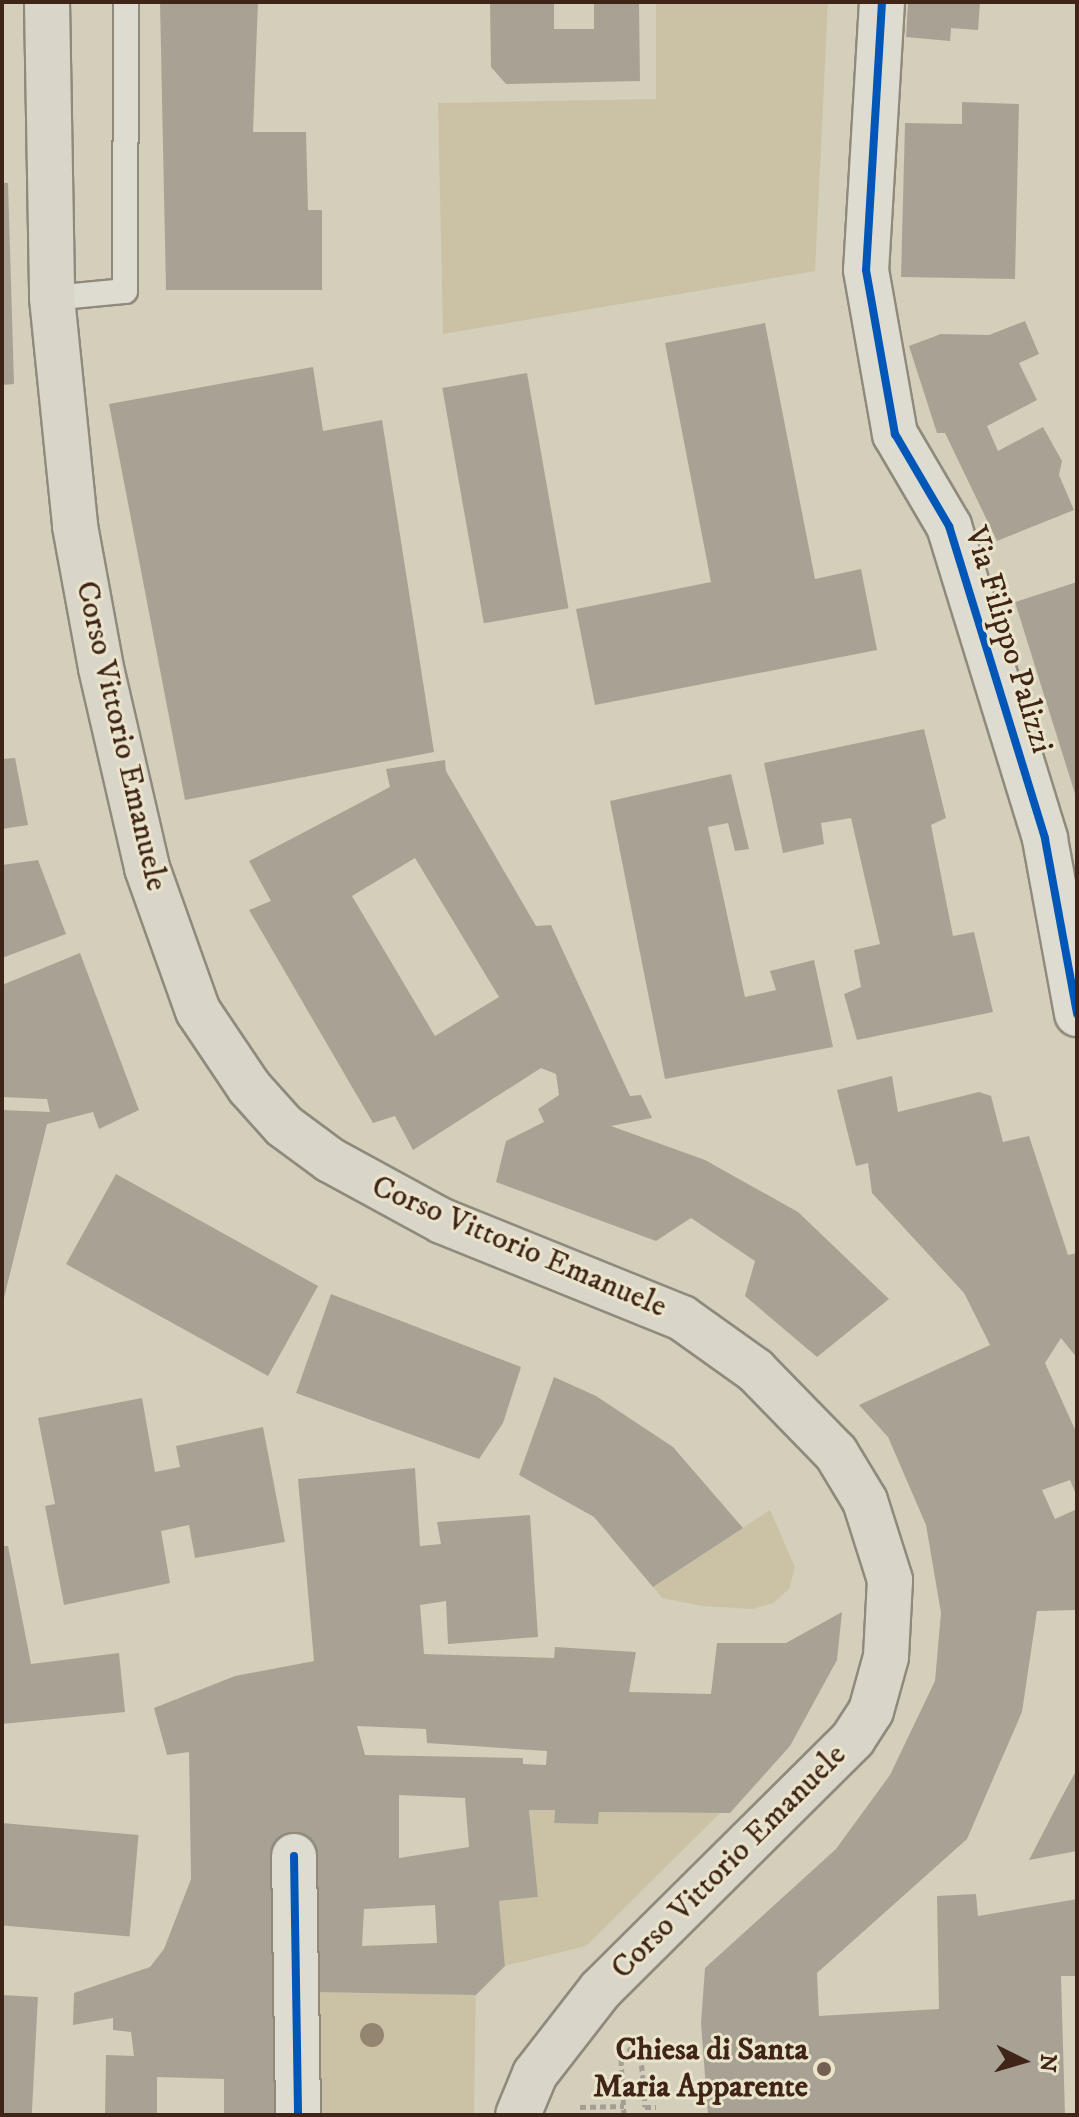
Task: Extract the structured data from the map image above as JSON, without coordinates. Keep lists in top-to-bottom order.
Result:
{
  "streets": {
    "main road": ["Corso Vittorio Emanuele"],
    "street": ["Via Filippo Palizzi"]
  },
  "places": ["Chiesa di Santa Maria Apparente"],
  "north": "right"
}
